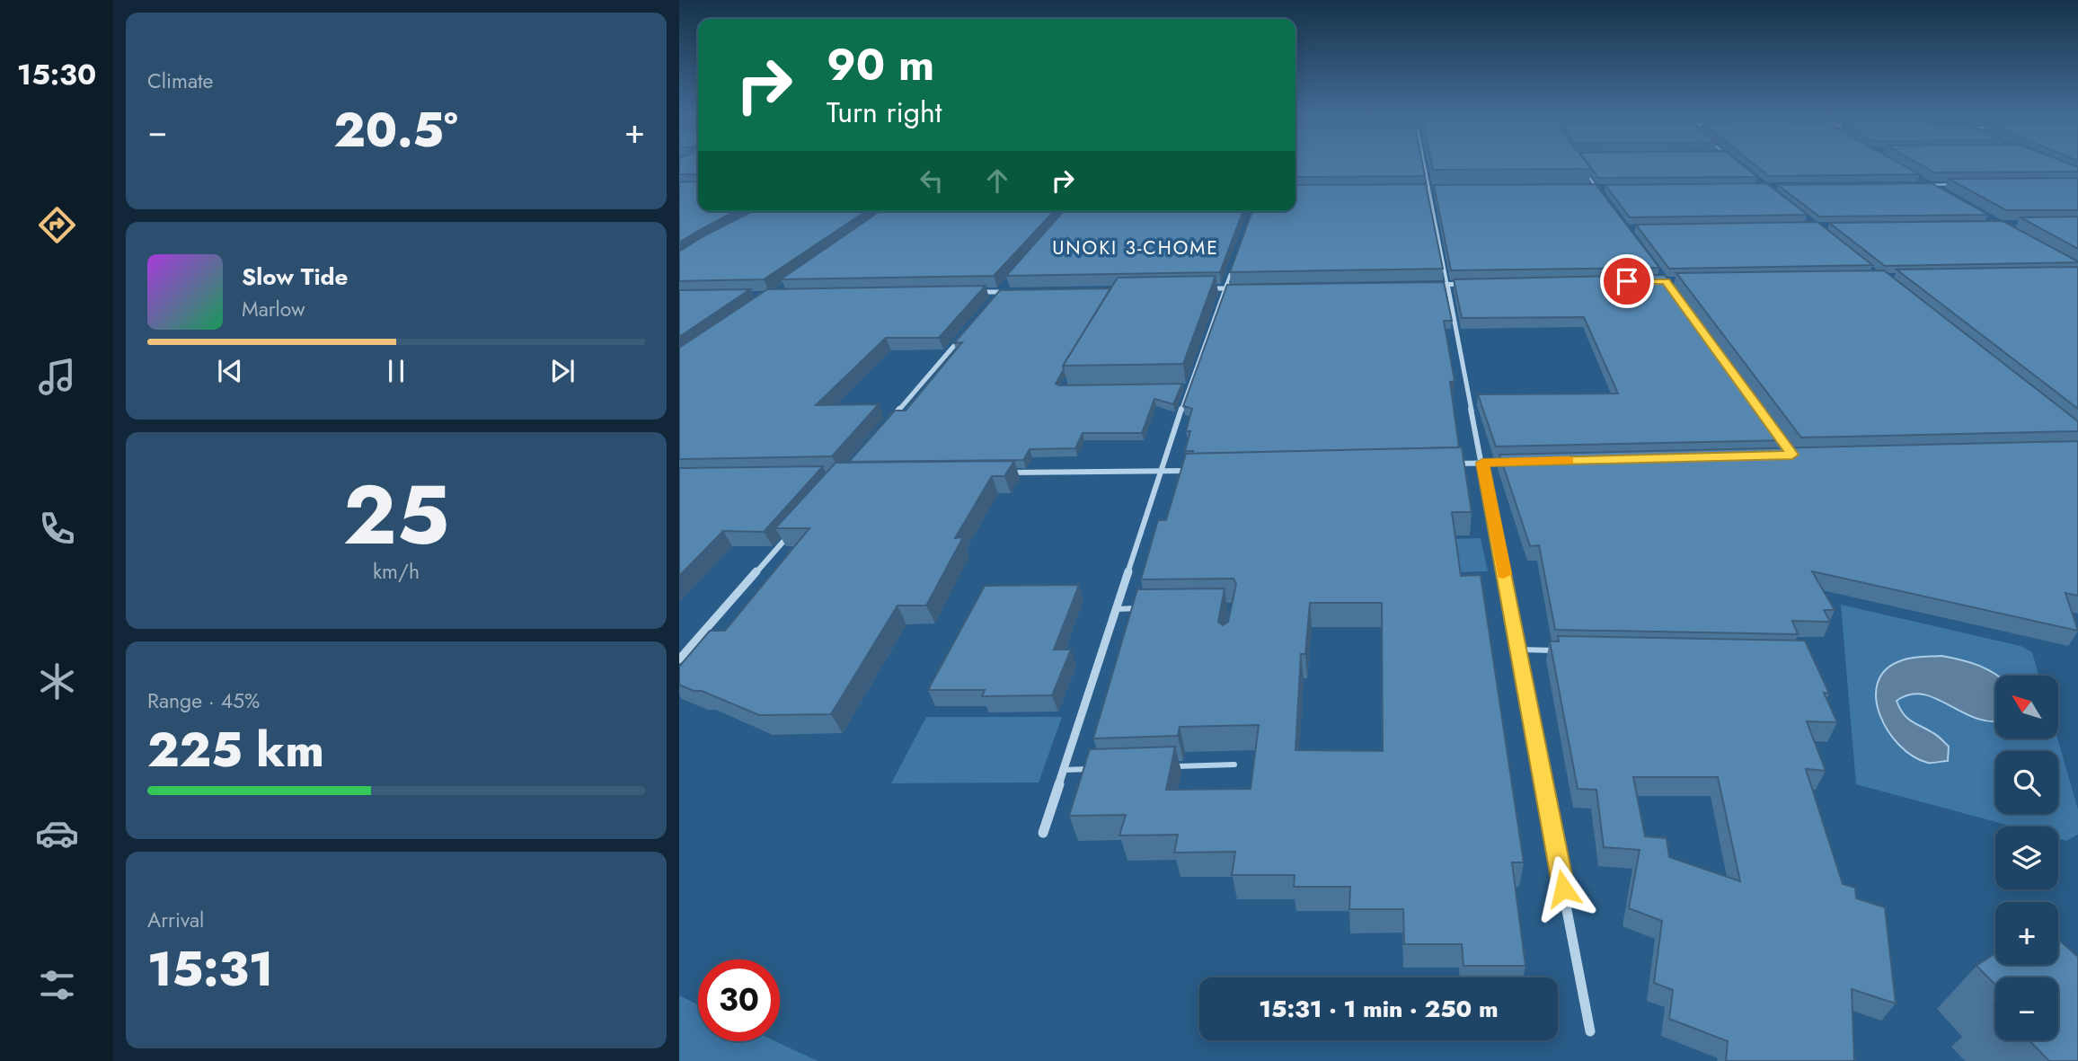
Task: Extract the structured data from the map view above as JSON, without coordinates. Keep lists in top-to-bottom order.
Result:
{
  "districts": ["UNOKI 3-CHOME"],
  "north": "top left",
  "page": {
    "tabs": "15:30",
    "tile": [
      "Climate",
      ["25", "km/h"],
      ["Range · 45%", "225 km"],
      ["Arrival", "15:31"]
    ],
    "turn": ["90 m", "Turn right"],
    "heat": ["−", "20.5°", "+"],
    "song": ["Slow Tide", "Marlow"],
    "map_buttons": ["+", "−"],
    "limit": "30",
    "trip": "15:31 · 1 min · 250 m"
  }
}
